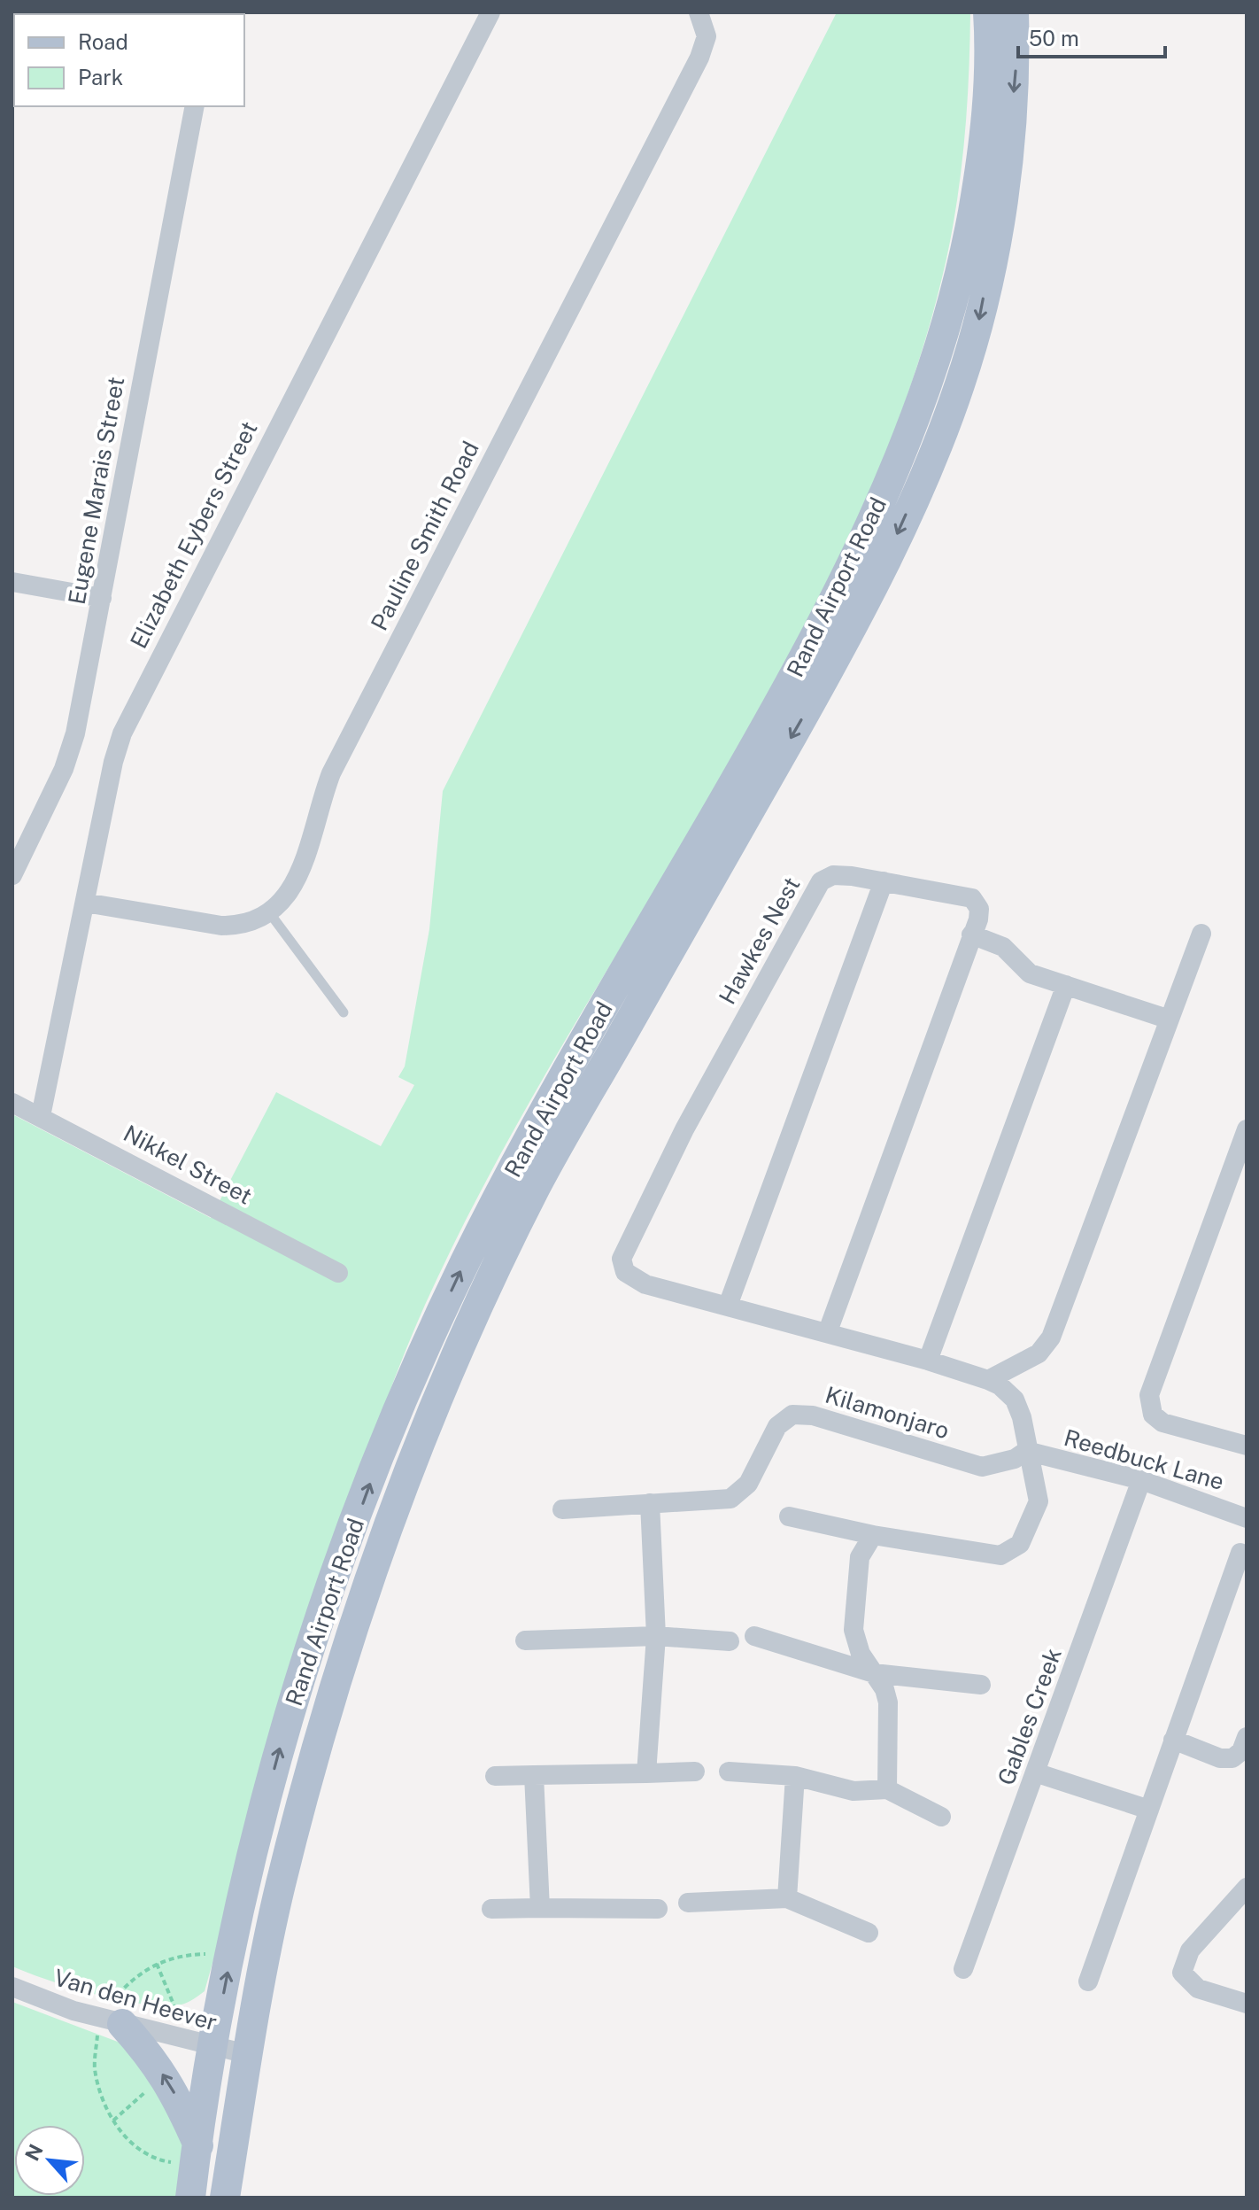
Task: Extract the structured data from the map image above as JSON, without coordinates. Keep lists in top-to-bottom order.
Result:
{
  "streets": {
    "main road": ["Rand Airport Road"],
    "street": [
      "Eugene Marais Street",
      "Elizabeth Eybers Street",
      "Pauline Smith Road",
      "Hawkes Nest",
      "Nikkel Street",
      "Kilamonjaro",
      "Reedbuck Lane",
      "Gables Creek",
      "Van den Heever"
    ]
  },
  "crossings": [
    ["Elizabeth Eybers Street", "Pauline Smith Road"],
    ["Elizabeth Eybers Street", "Nikkel Street"],
    ["Rand Airport Road", "Van den Heever"],
    ["Hawkes Nest", "Kilamonjaro"],
    ["Hawkes Nest", "Reedbuck Lane"],
    ["Kilamonjaro", "Reedbuck Lane"],
    ["Reedbuck Lane", "Gables Creek"]
  ],
  "legend": ["Road", "Park"],
  "scale_bar": "50 m",
  "north": "top left"
}
